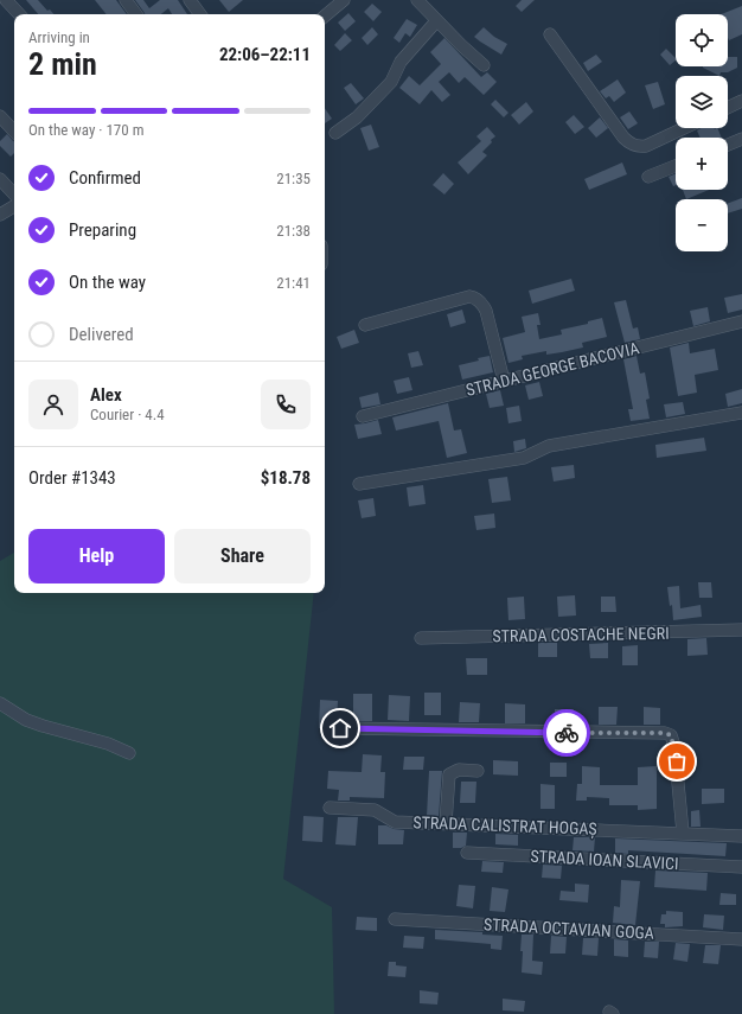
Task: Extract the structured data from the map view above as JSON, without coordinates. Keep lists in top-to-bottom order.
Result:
{
  "streets": {
    "street": [
      "STRADA GEORGE BACOVIA",
      "STRADA COSTACHE NEGRI",
      "STRADA CALISTRAT HOGAȘ",
      "STRADA IOAN SLAVICI",
      "STRADA OCTAVIAN GOGA"
    ]
  },
  "page": {
    "map_buttons": ["+", "−"],
    "heading": ["2 min", "Arriving in", "22:06–22:11"],
    "panel": [
      "Alex",
      "Courier · 4.4",
      "Order #1343",
      "$18.78"
    ],
    "bar": "On the way · 170 m",
    "list": [
      ["Confirmed", "21:35"],
      ["Preparing", "21:38"],
      ["On the way", "21:41"],
      "Delivered"
    ],
    "buttons": ["Help", "Share"]
  }
}
